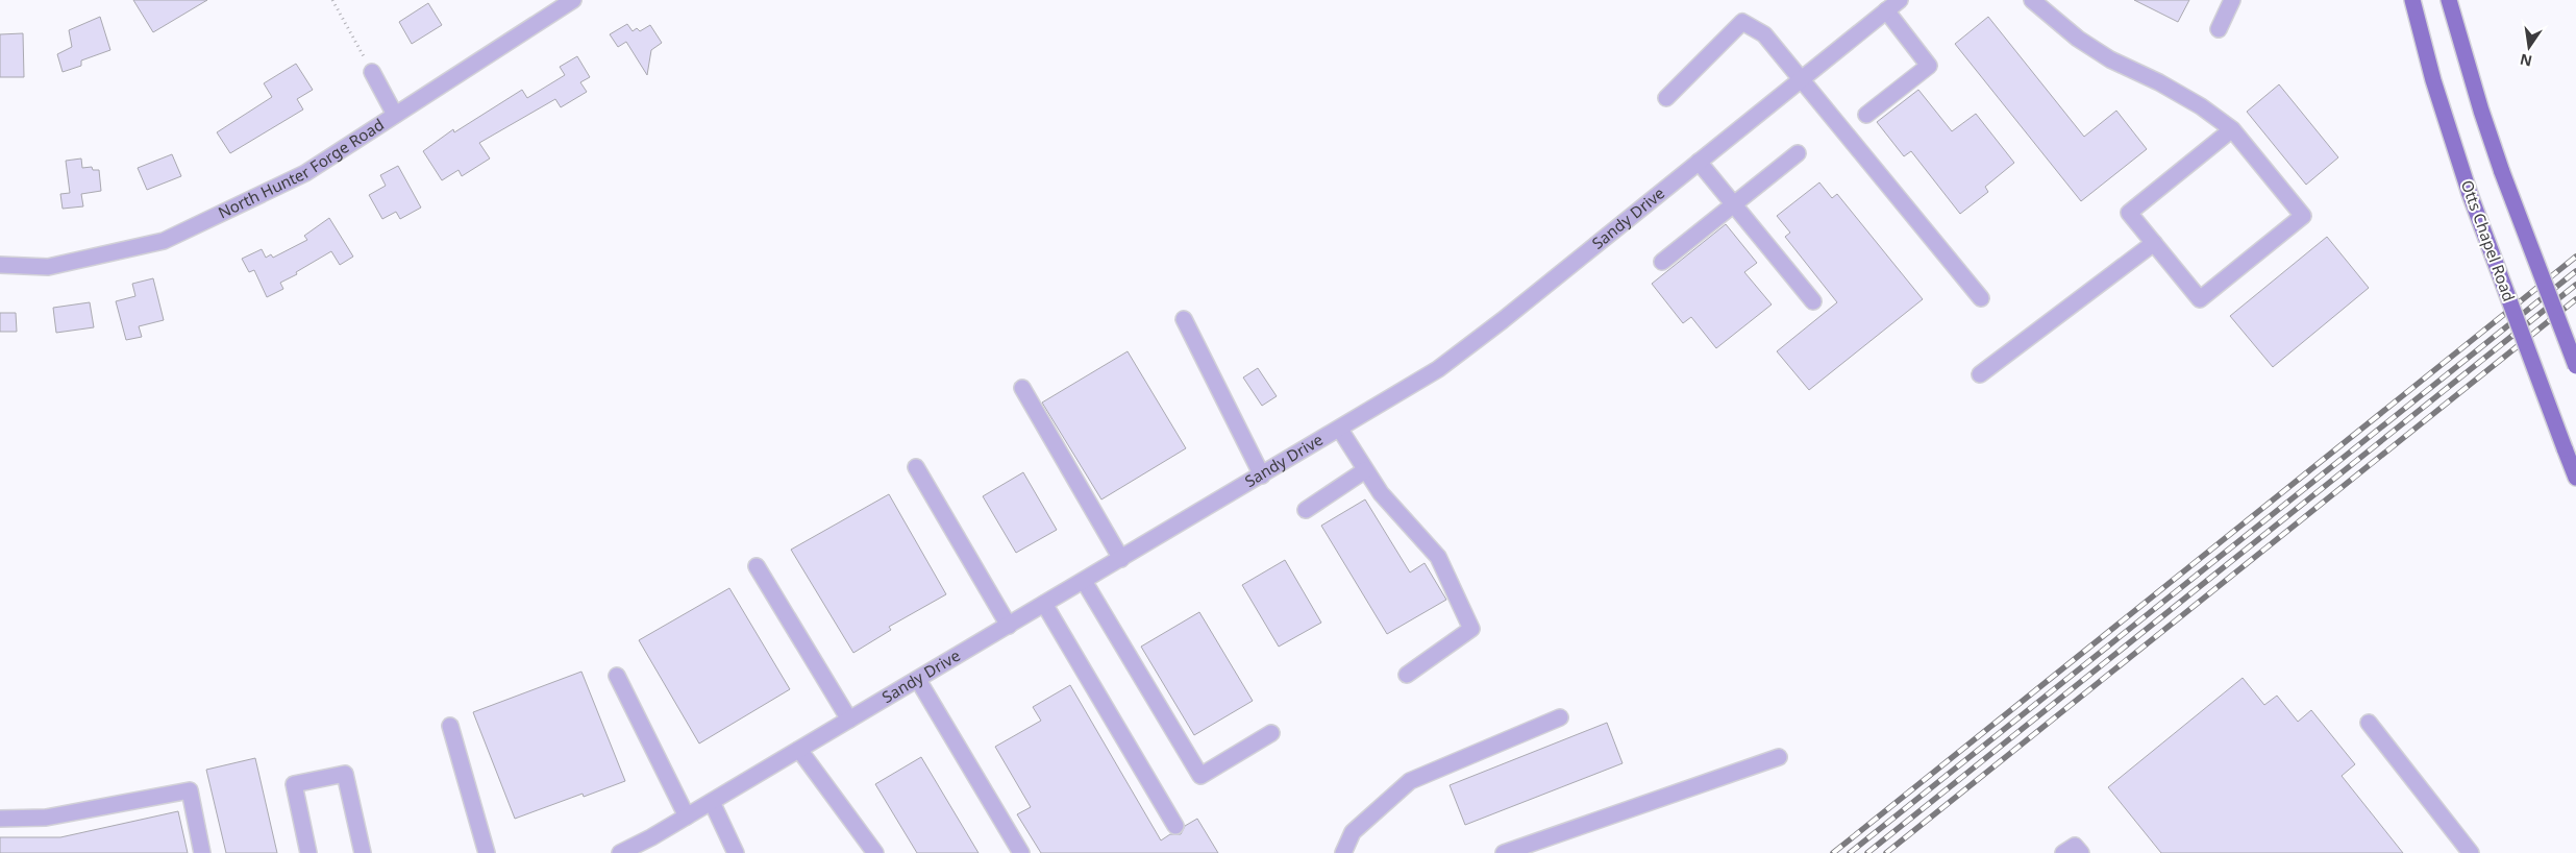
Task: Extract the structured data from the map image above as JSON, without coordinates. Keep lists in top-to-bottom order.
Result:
{
  "streets": {
    "main road": ["Otts Chapel Road"],
    "street": ["North Hunter Forge Road", "Sandy Drive"]
  },
  "north": "bottom"
}
